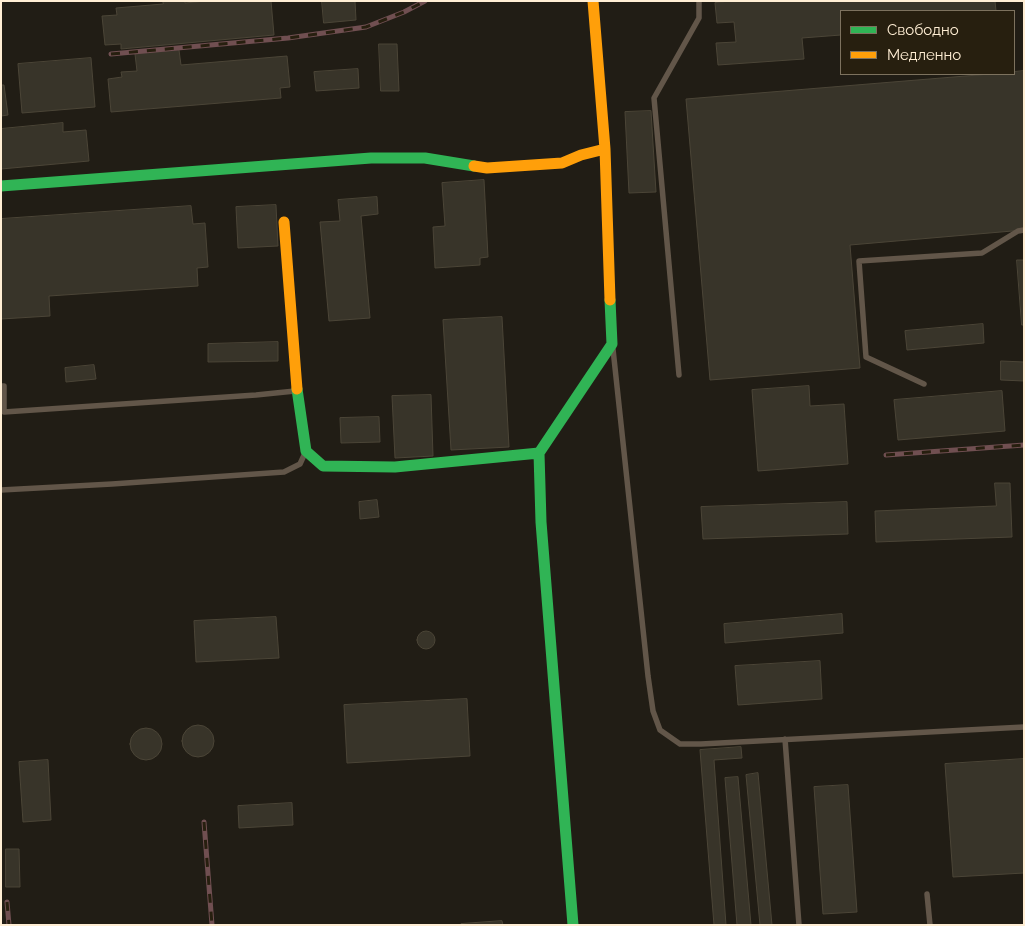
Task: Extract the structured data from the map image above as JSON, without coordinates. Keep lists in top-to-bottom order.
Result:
{
  "legend": ["Свободно", "Медленно"]
}
